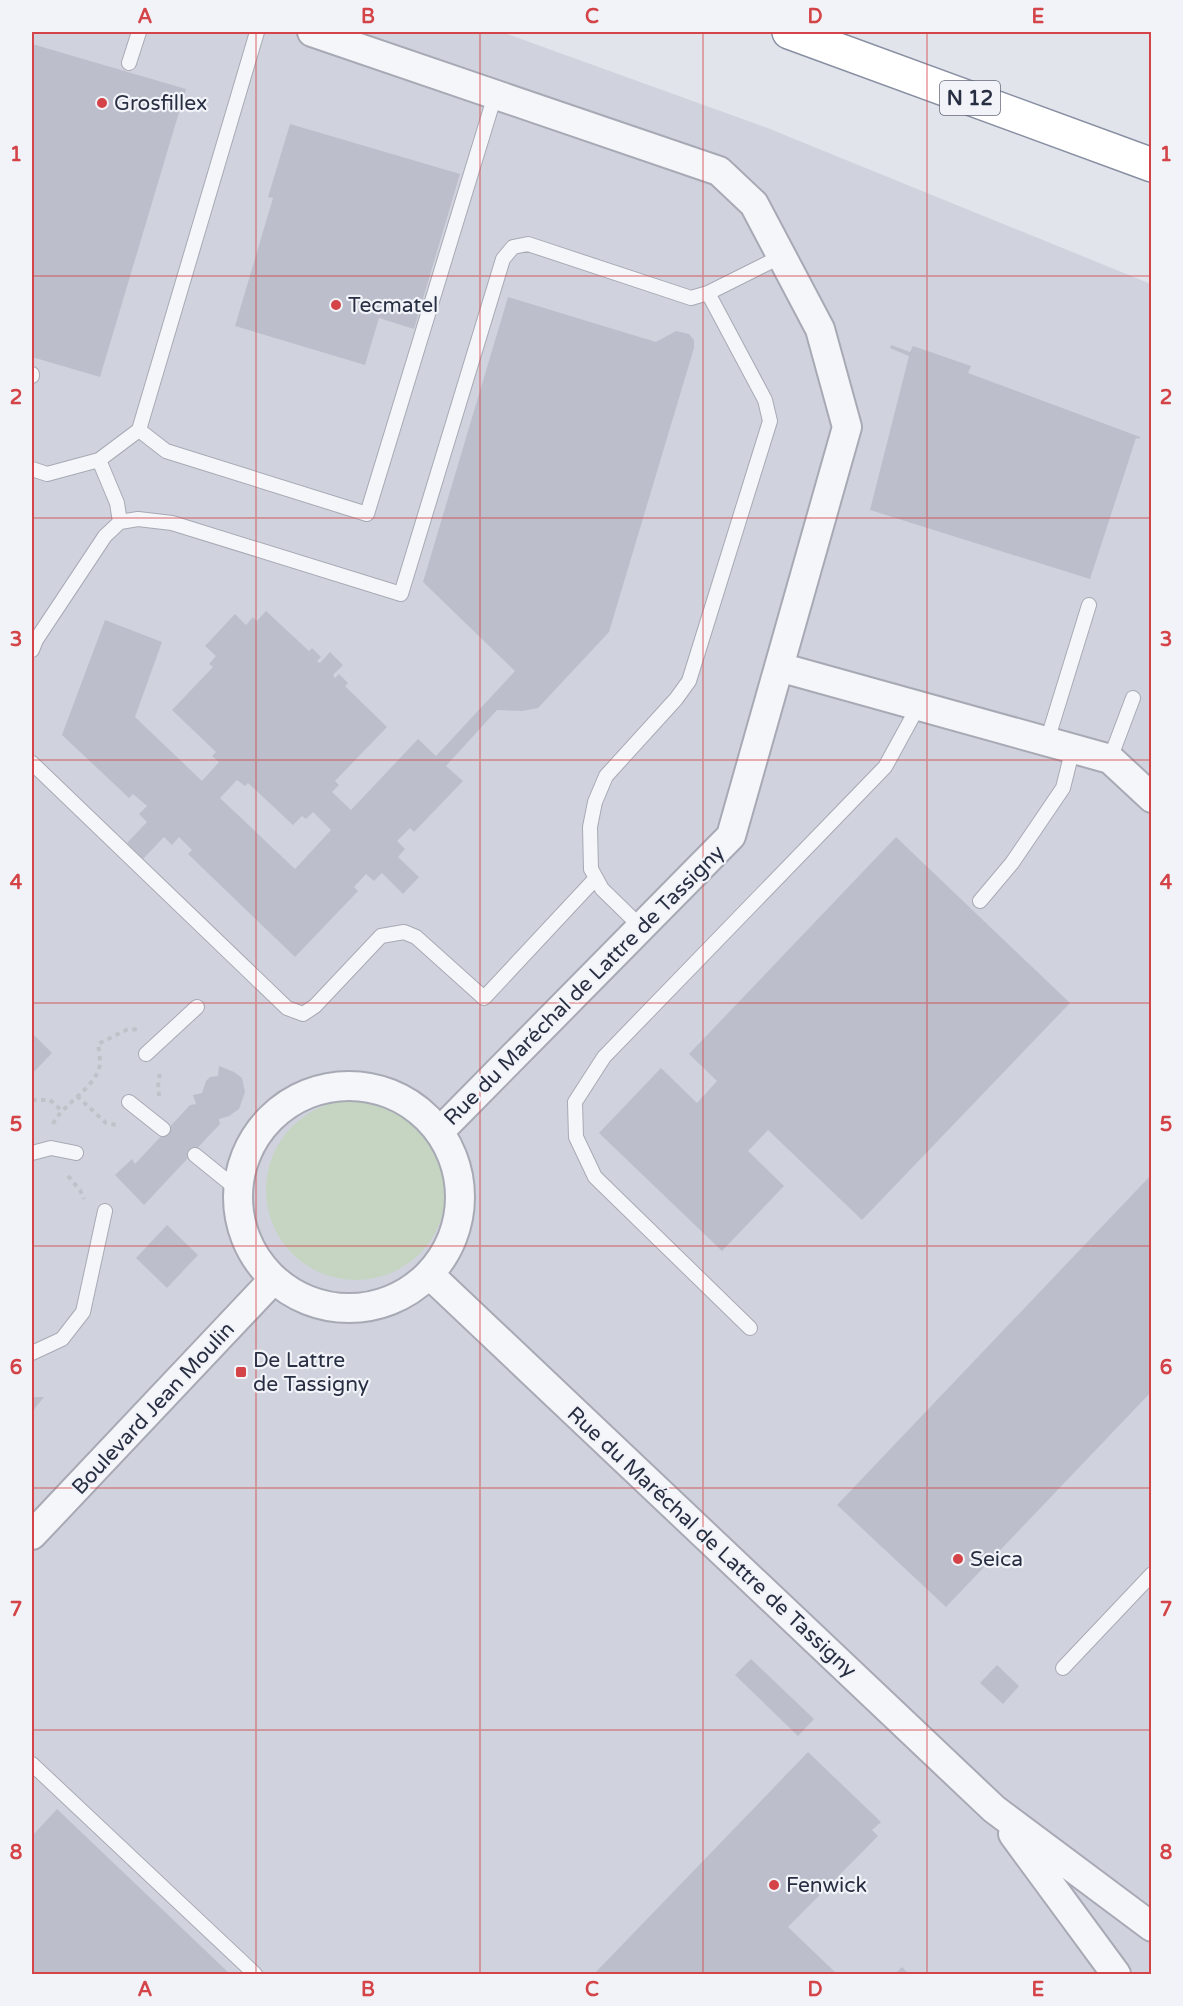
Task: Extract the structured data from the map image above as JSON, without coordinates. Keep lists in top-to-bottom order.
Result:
{
  "streets": {
    "highway": ["N 12"],
    "street": ["Rue du Maréchal de Lattre de Tassigny", "Boulevard Jean Moulin"]
  },
  "places": {
    "other": [
      "Grosfillex",
      "Tecmatel",
      "Seica",
      "Fenwick"
    ],
    "transit": ["De Lattre de Tassigny"]
  },
  "grid": {
    "columns": [
      "A",
      "B",
      "C",
      "D",
      "E"
    ],
    "rows": [
      "1",
      "2",
      "3",
      "4",
      "5",
      "6",
      "7",
      "8"
    ]
  }
}
